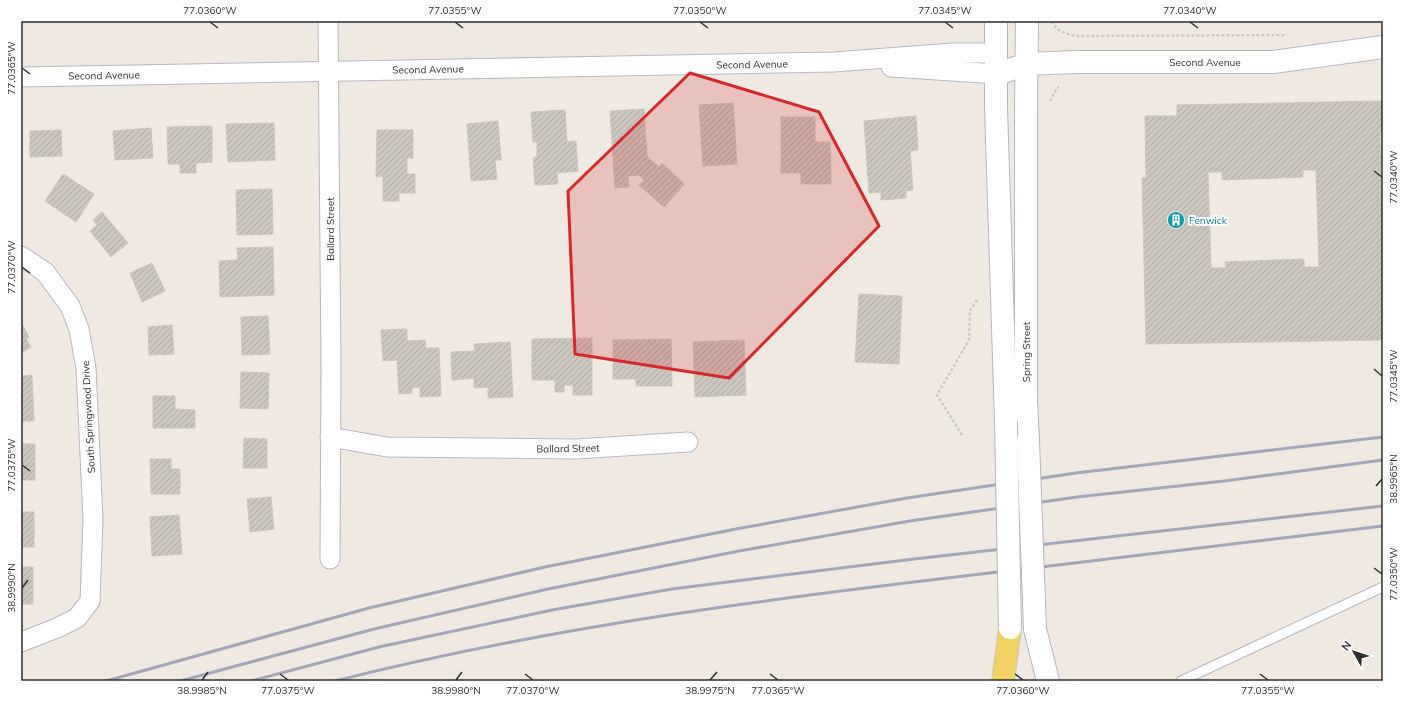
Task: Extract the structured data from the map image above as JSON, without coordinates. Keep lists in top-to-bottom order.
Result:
{
  "streets": {
    "main road": ["Second Avenue", "Spring Street"],
    "street": ["Ballard Street", "South Springwood Drive"]
  },
  "crossings": [
    ["Second Avenue", "Ballard Street"],
    ["Second Avenue", "Spring Street"]
  ],
  "places": {
    "building": ["Fenwick"]
  },
  "north": "top left",
  "coordinates": [
    "77.0360°W",
    "77.0355°W",
    "77.0350°W",
    "77.0345°W",
    "77.0340°W",
    "77.0365°W",
    "77.0370°W",
    "77.0375°W",
    "38.9965°N",
    "38.9990°N",
    "38.9985°N",
    "38.9980°N",
    "38.9975°N"
  ]
}
